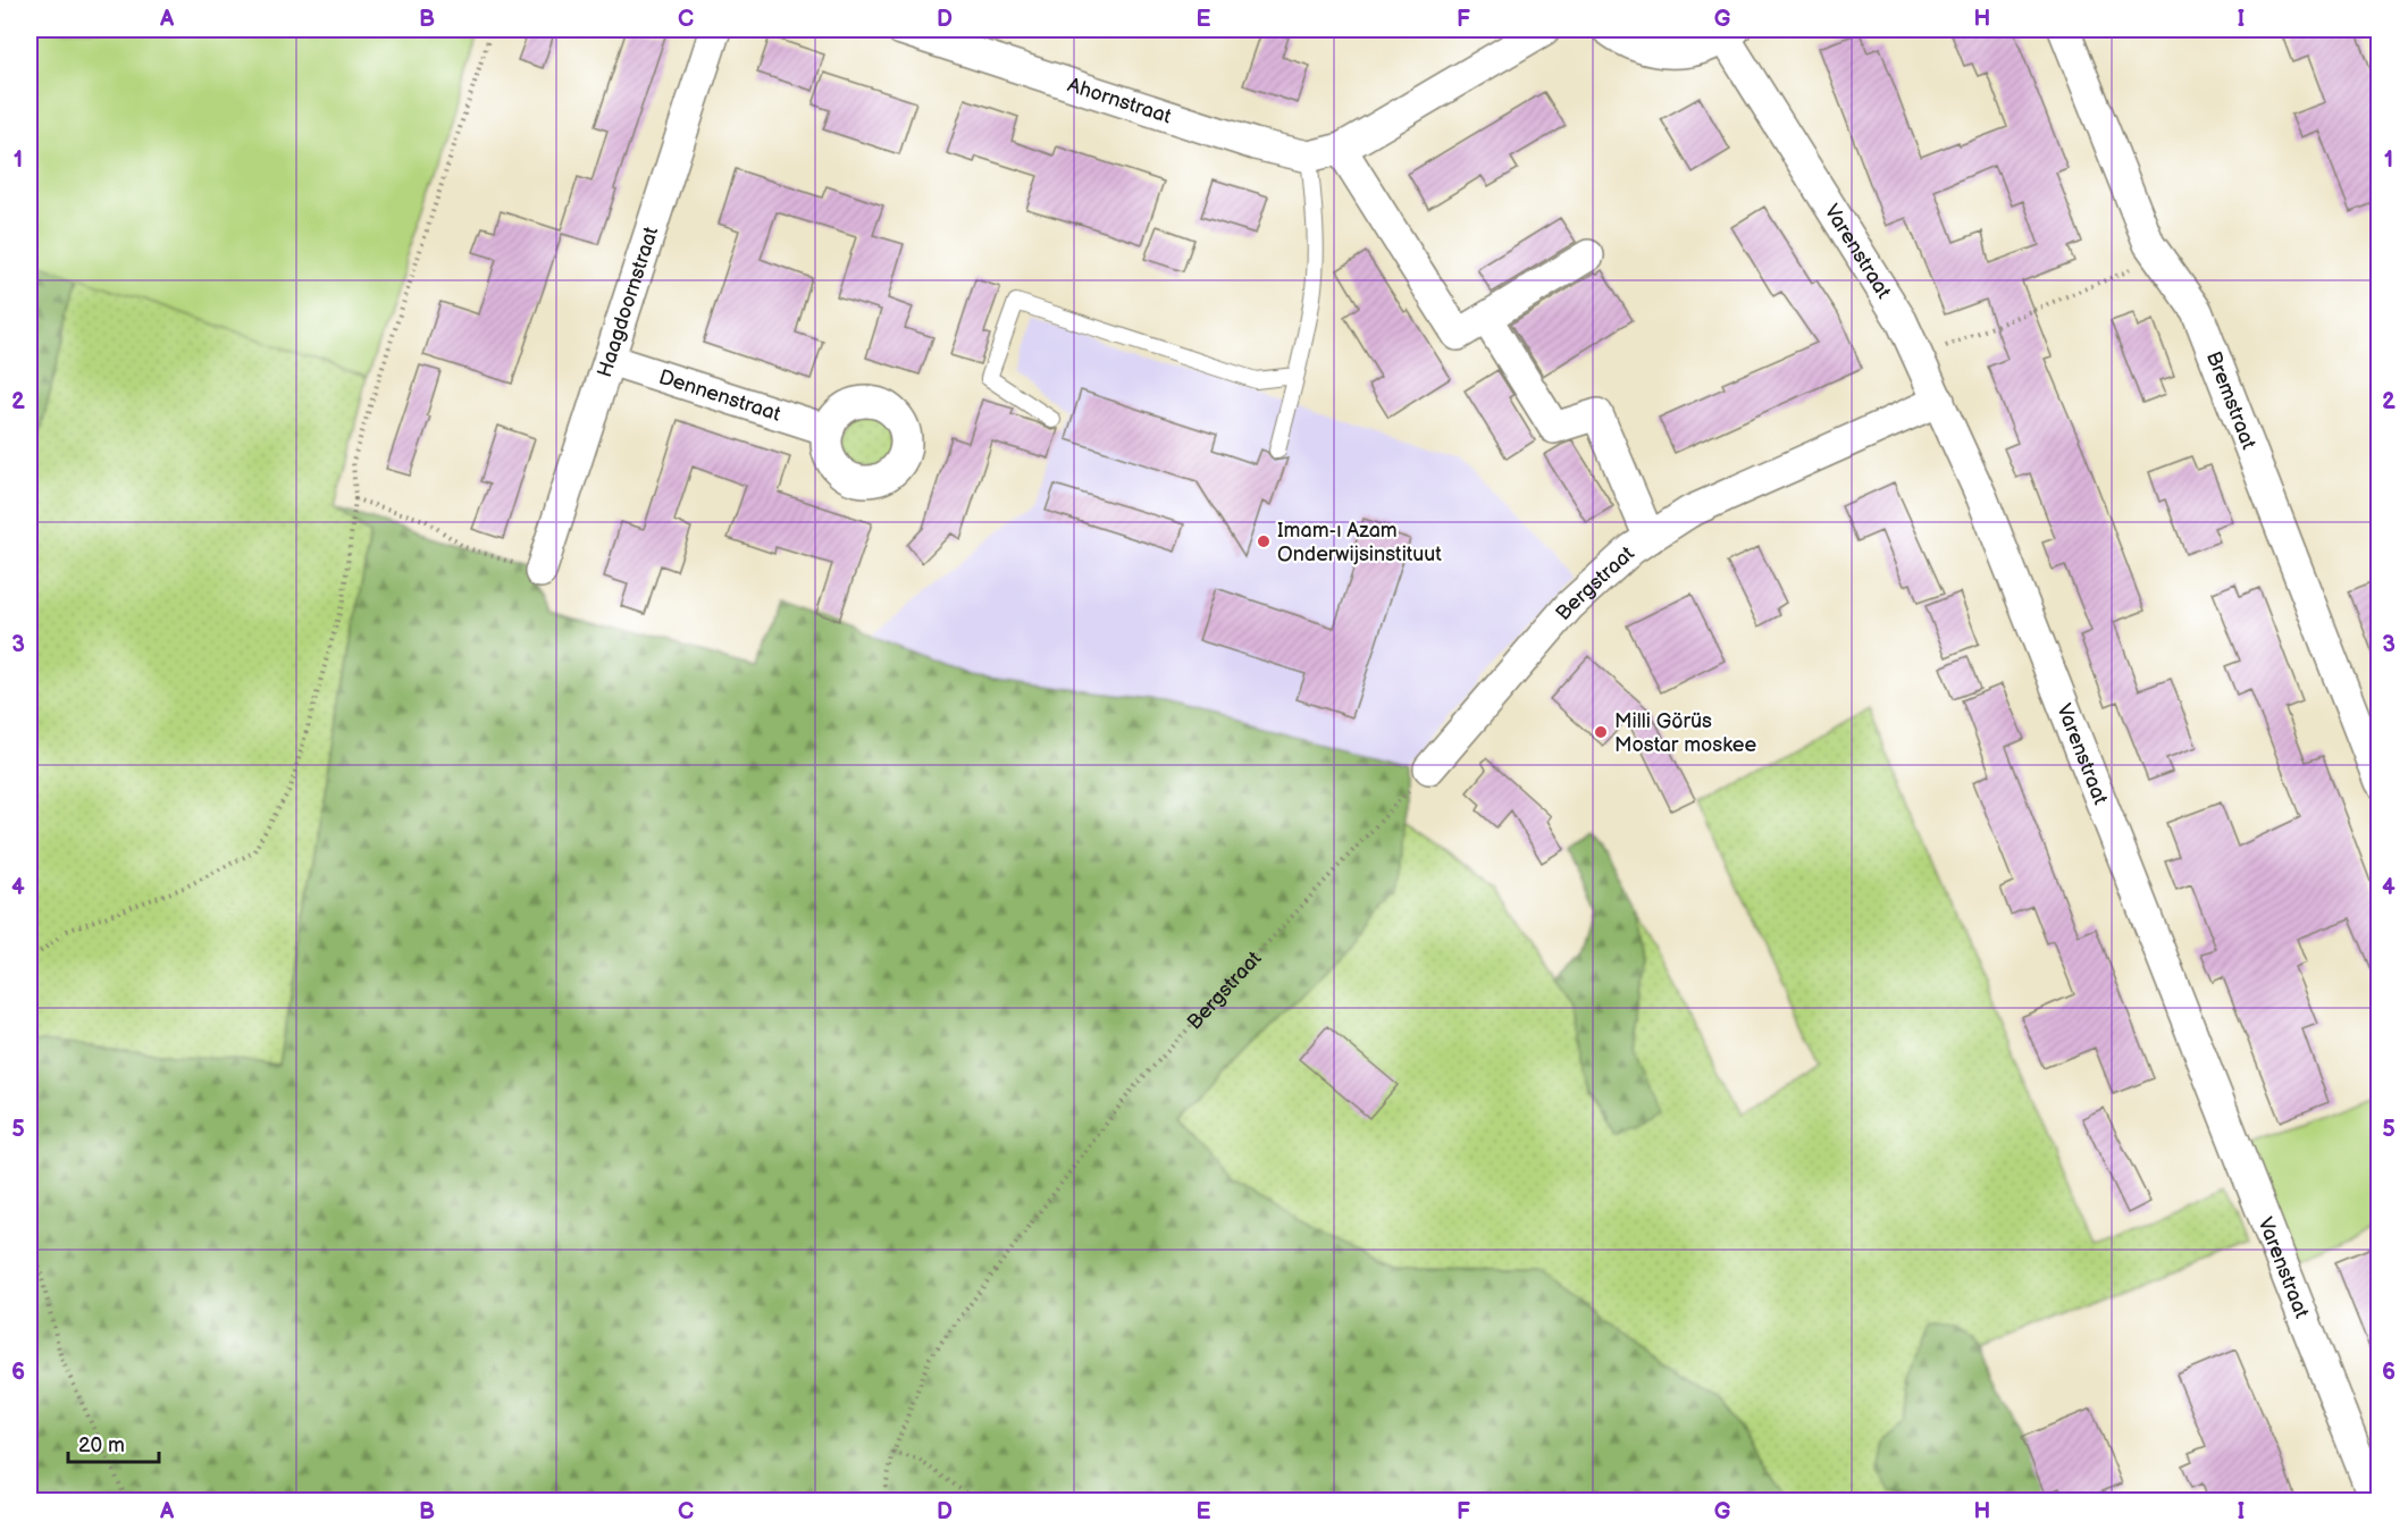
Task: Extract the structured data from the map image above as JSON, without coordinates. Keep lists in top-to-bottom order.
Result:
{
  "streets": {
    "street": [
      "Ahornstraat",
      "Varenstraat",
      "Haagdoornstraat",
      "Dennenstraat",
      "Bremstraat",
      "Bergstraat"
    ]
  },
  "crossings": [
    ["Varenstraat", "Bergstraat"],
    ["Haagdoornstraat", "Dennenstraat"]
  ],
  "places": ["Imam-ı Azam Onderwijsinstituut", "Milli Görüs Mostar moskee"],
  "scale_bar": "20 m",
  "grid": {
    "columns": [
      "A",
      "B",
      "C",
      "D",
      "E",
      "F",
      "G",
      "H",
      "I"
    ],
    "rows": [
      "1",
      "2",
      "3",
      "4",
      "5",
      "6"
    ]
  }
}
